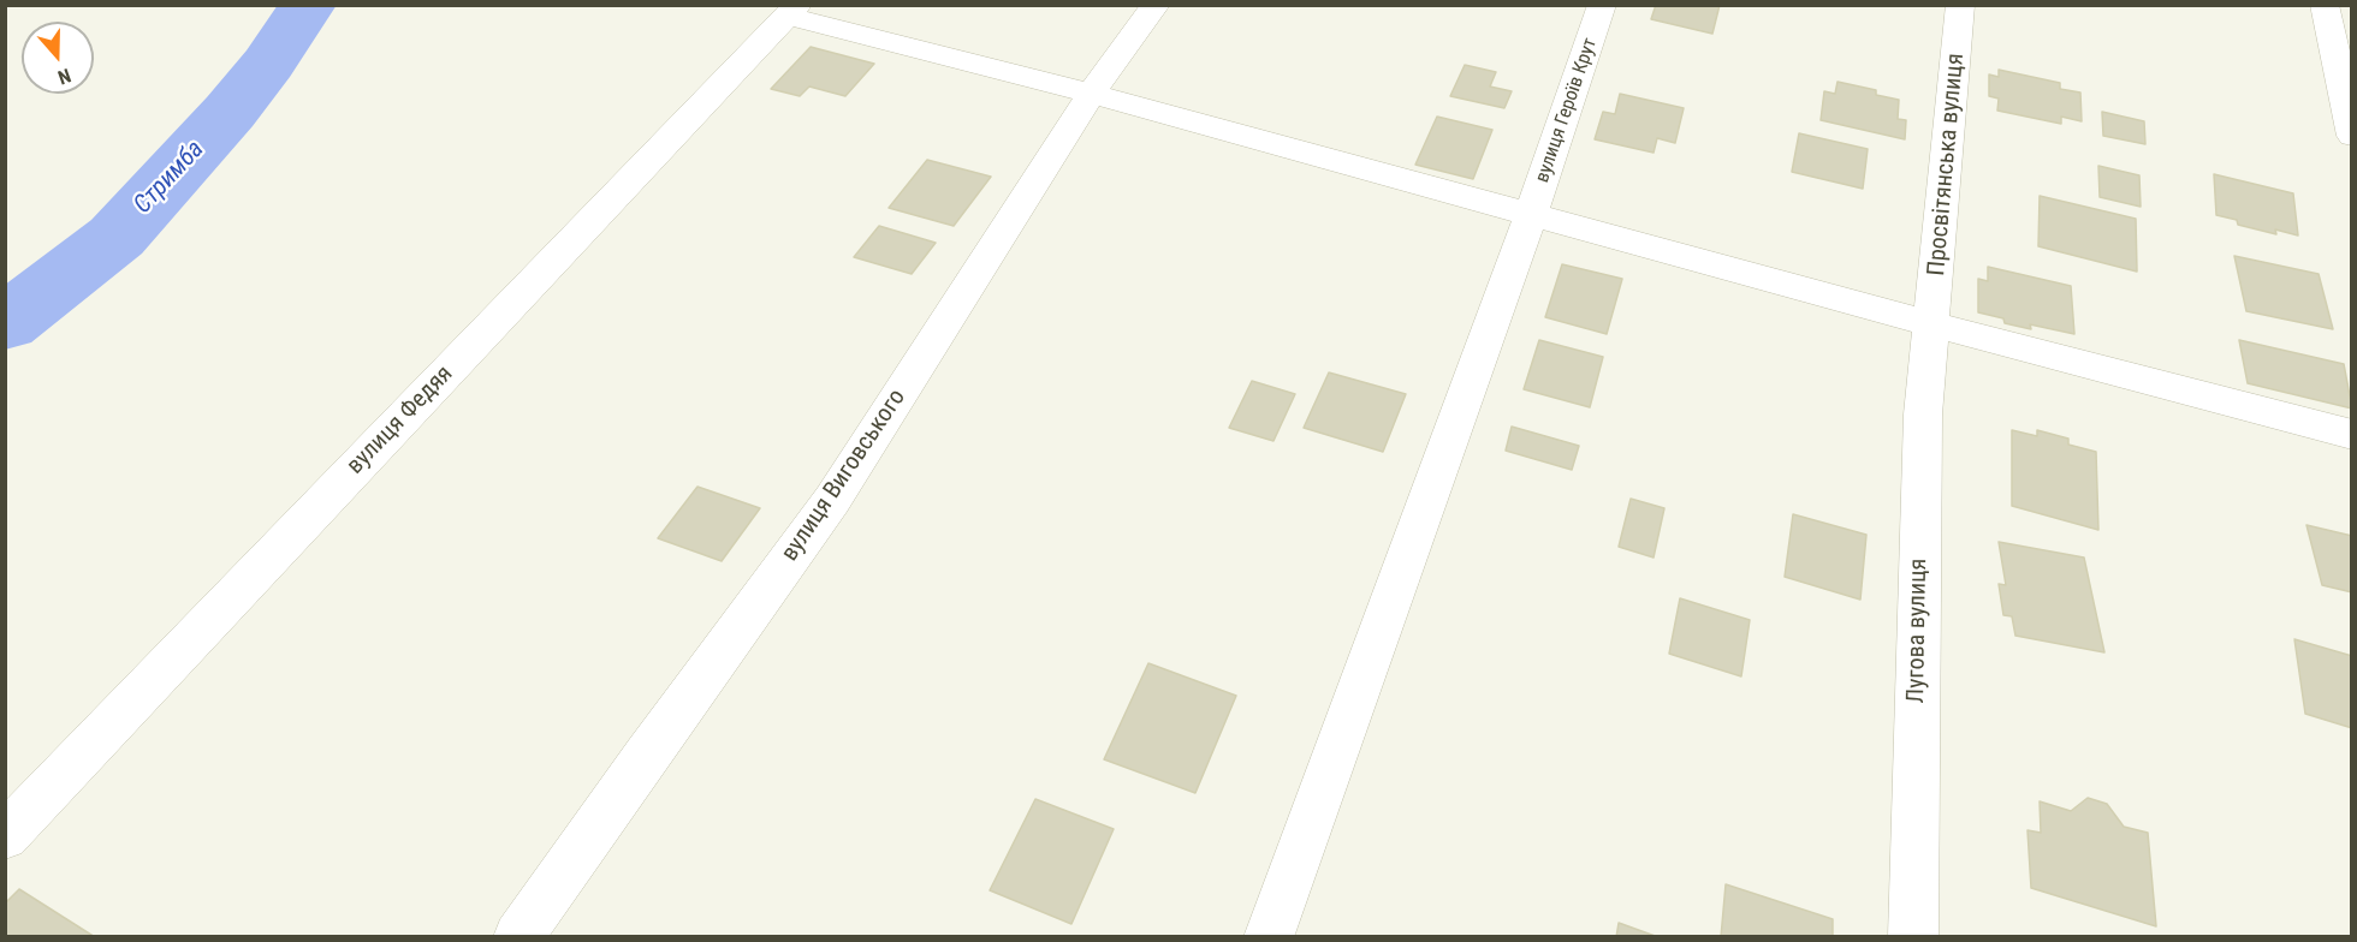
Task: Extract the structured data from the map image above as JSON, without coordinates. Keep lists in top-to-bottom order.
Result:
{
  "streets": {
    "street": [
      "вулиця Героїв Крут",
      "Просвітянська вулиця",
      "вулиця Федяя",
      "вулиця Виговського",
      "Лугова вулиця"
    ]
  },
  "crossings": [
    ["Просвітянська вулиця", "Лугова вулиця"]
  ],
  "water": ["Стримба"],
  "north": "bottom"
}
